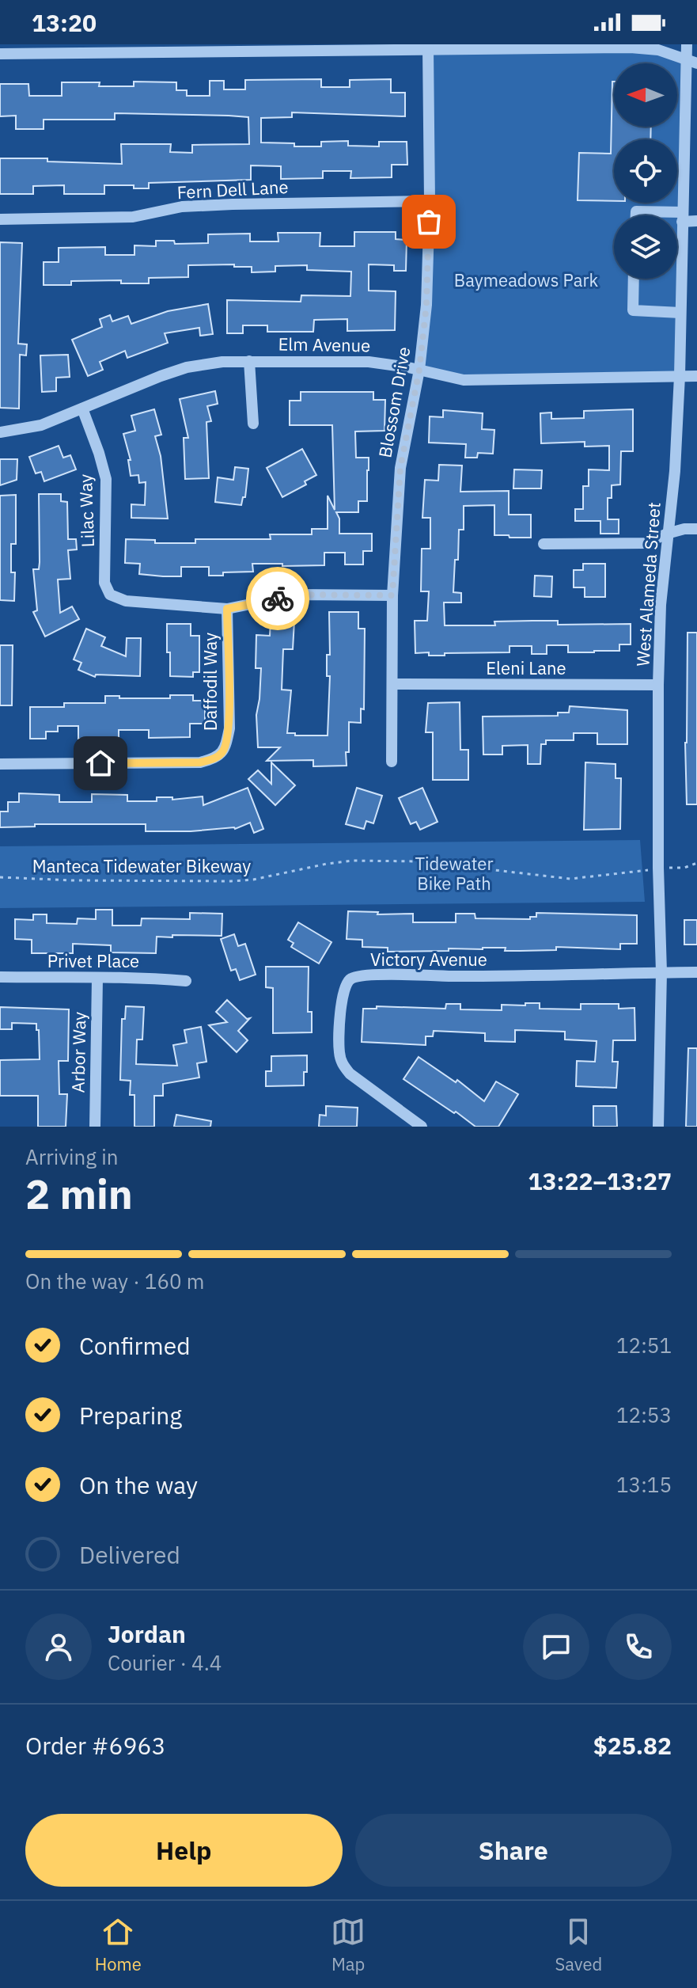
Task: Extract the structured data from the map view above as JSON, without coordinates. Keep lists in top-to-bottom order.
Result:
{
  "streets": {
    "street": [
      "Fern Dell Lane",
      "Elm Avenue",
      "Blossom Drive",
      "Lilac Way",
      "West Alameda Street",
      "Eleni Lane",
      "Daffodil Way",
      "Victory Avenue",
      "Privet Place",
      "Arbor Way"
    ],
    "path": ["Manteca Tidewater Bikeway"]
  },
  "crossings": [
    ["Fern Dell Lane", "Blossom Drive"],
    ["Elm Avenue", "Blossom Drive"],
    ["Elm Avenue", "Lilac Way"],
    ["Elm Avenue", "West Alameda Street"],
    ["Blossom Drive", "Eleni Lane"],
    ["Lilac Way", "Daffodil Way"],
    ["West Alameda Street", "Eleni Lane"],
    ["West Alameda Street", "Manteca Tidewater Bikeway"],
    ["West Alameda Street", "Victory Avenue"],
    ["Privet Place", "Arbor Way"]
  ],
  "parks": ["Baymeadows Park", "Tidewater Bike Path"],
  "north": "left",
  "page": {
    "status": "13:20",
    "heading": ["2 min", "Arriving in", "13:22–13:27"],
    "panel": [
      "Jordan",
      "Courier · 4.4",
      "Order #6963",
      "$25.82"
    ],
    "bar": "On the way · 160 m",
    "list": [
      ["Confirmed", "12:51"],
      ["Preparing", "12:53"],
      ["On the way", "13:15"],
      "Delivered"
    ],
    "buttons": ["Help", "Share"],
    "tabs": ["Home", "Map", "Saved"]
  }
}
